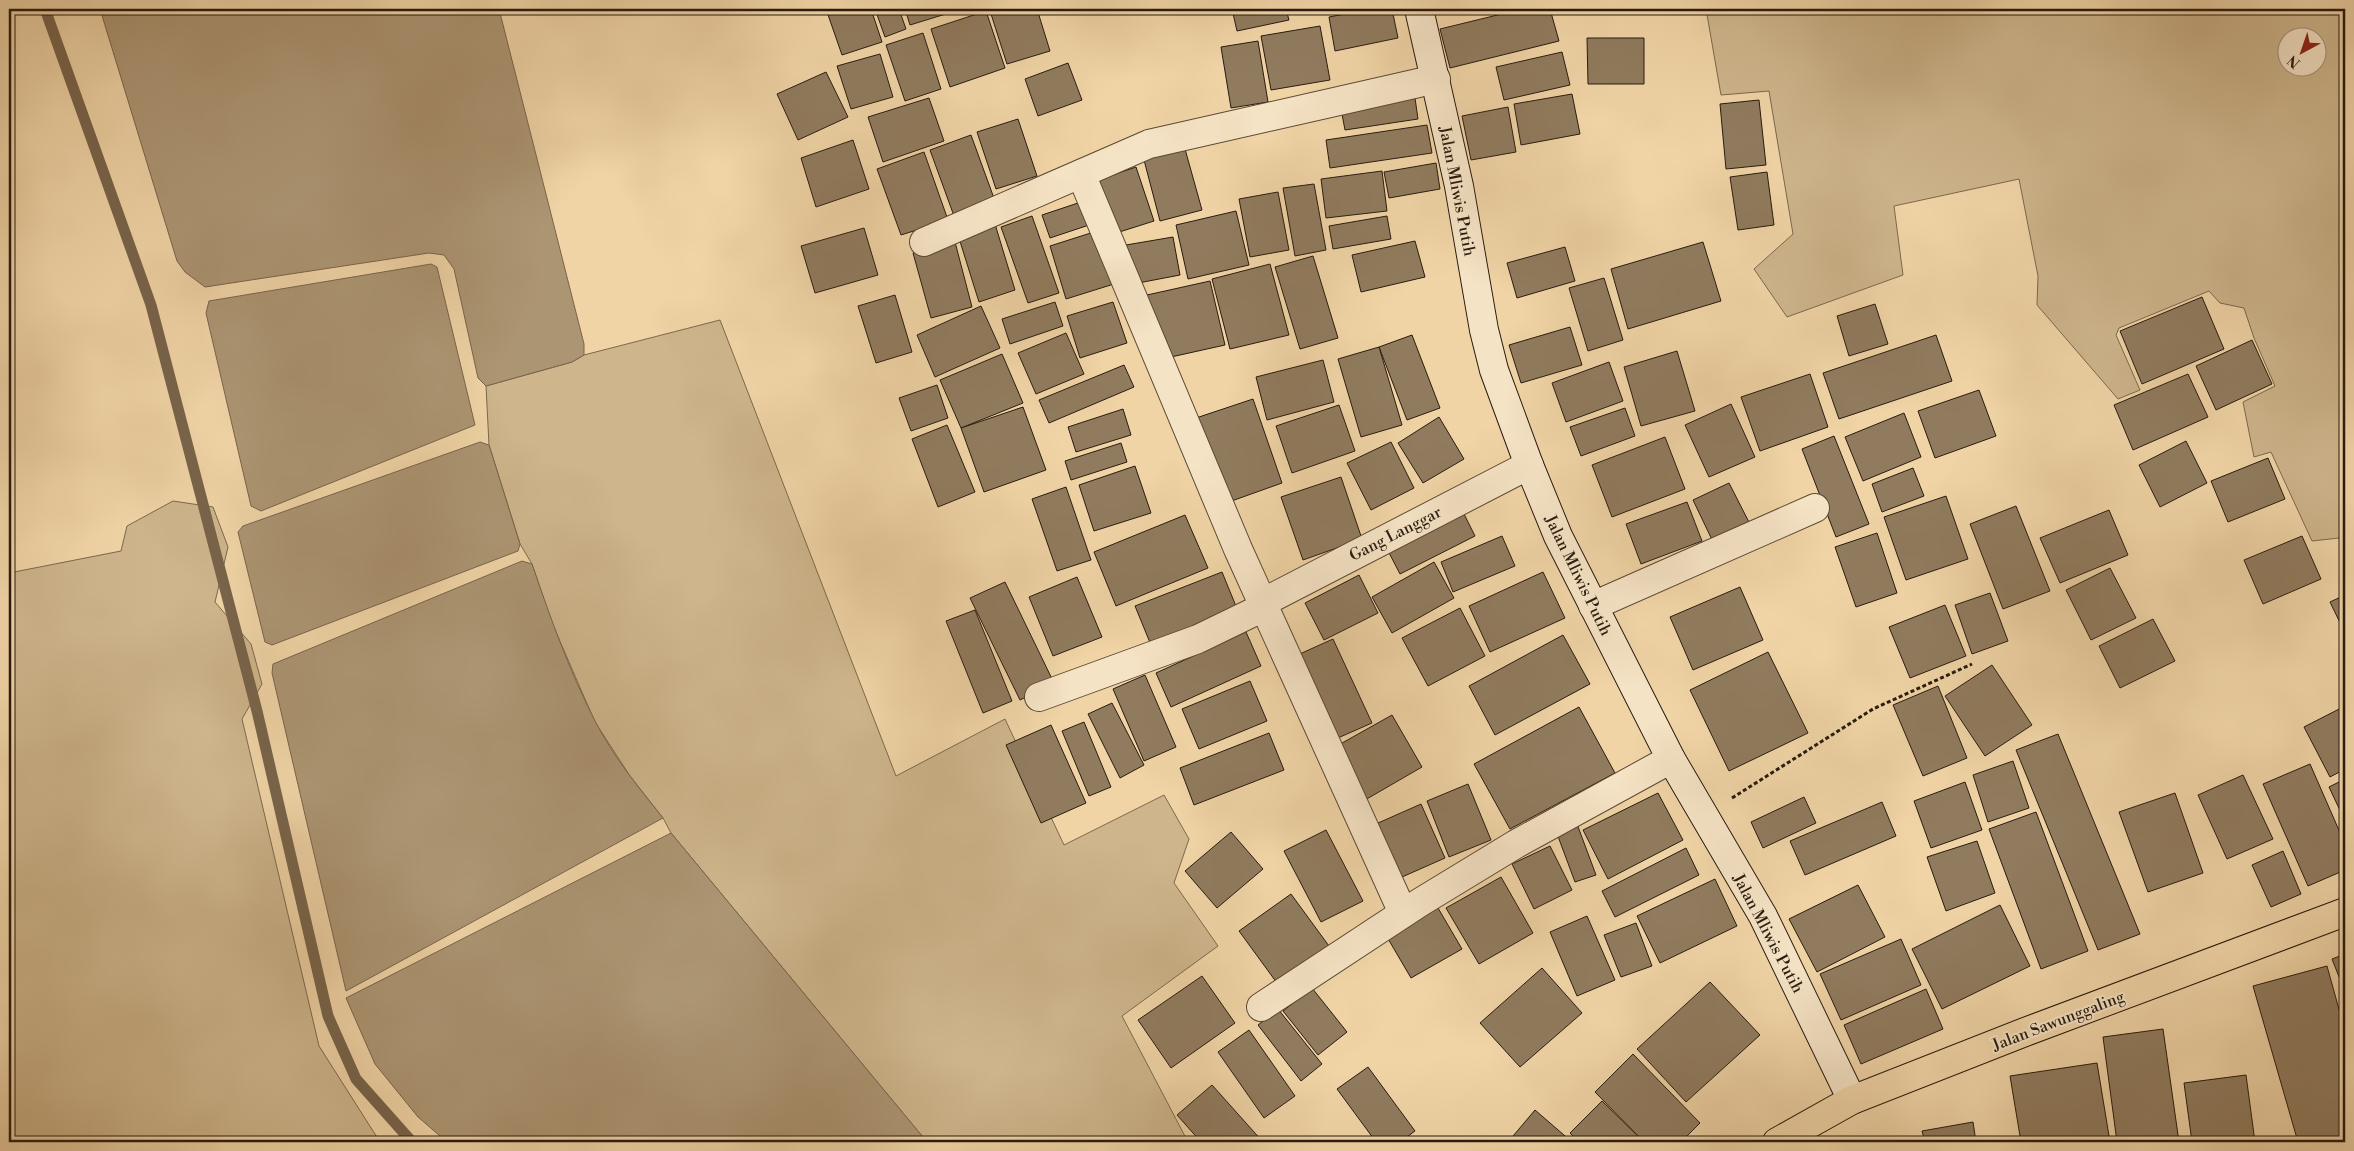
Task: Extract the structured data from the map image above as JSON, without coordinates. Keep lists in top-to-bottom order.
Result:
{
  "streets": {
    "main road": ["Jalan Sawunggaling"],
    "street": ["Jalan Mliwis Putih", "Gang Langgar"]
  },
  "crossings": [
    ["Jalan Mliwis Putih", "Gang Langgar"],
    ["Jalan Mliwis Putih", "Jalan Sawunggaling"]
  ],
  "north": "bottom left"
}
